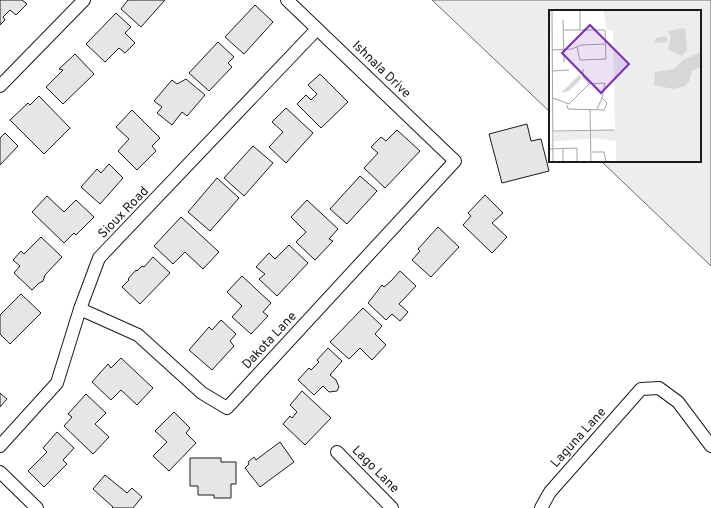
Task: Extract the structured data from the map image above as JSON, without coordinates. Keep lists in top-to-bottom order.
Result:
{
  "streets": {
    "street": [
      "Ishnala Drive",
      "Sioux Road",
      "Dakota Lane",
      "Laguna Lane",
      "Lago Lane"
    ]
  },
  "crossings": [
    ["Ishnala Drive", "Sioux Road"],
    ["Ishnala Drive", "Dakota Lane"],
    ["Sioux Road", "Dakota Lane"]
  ]
}
